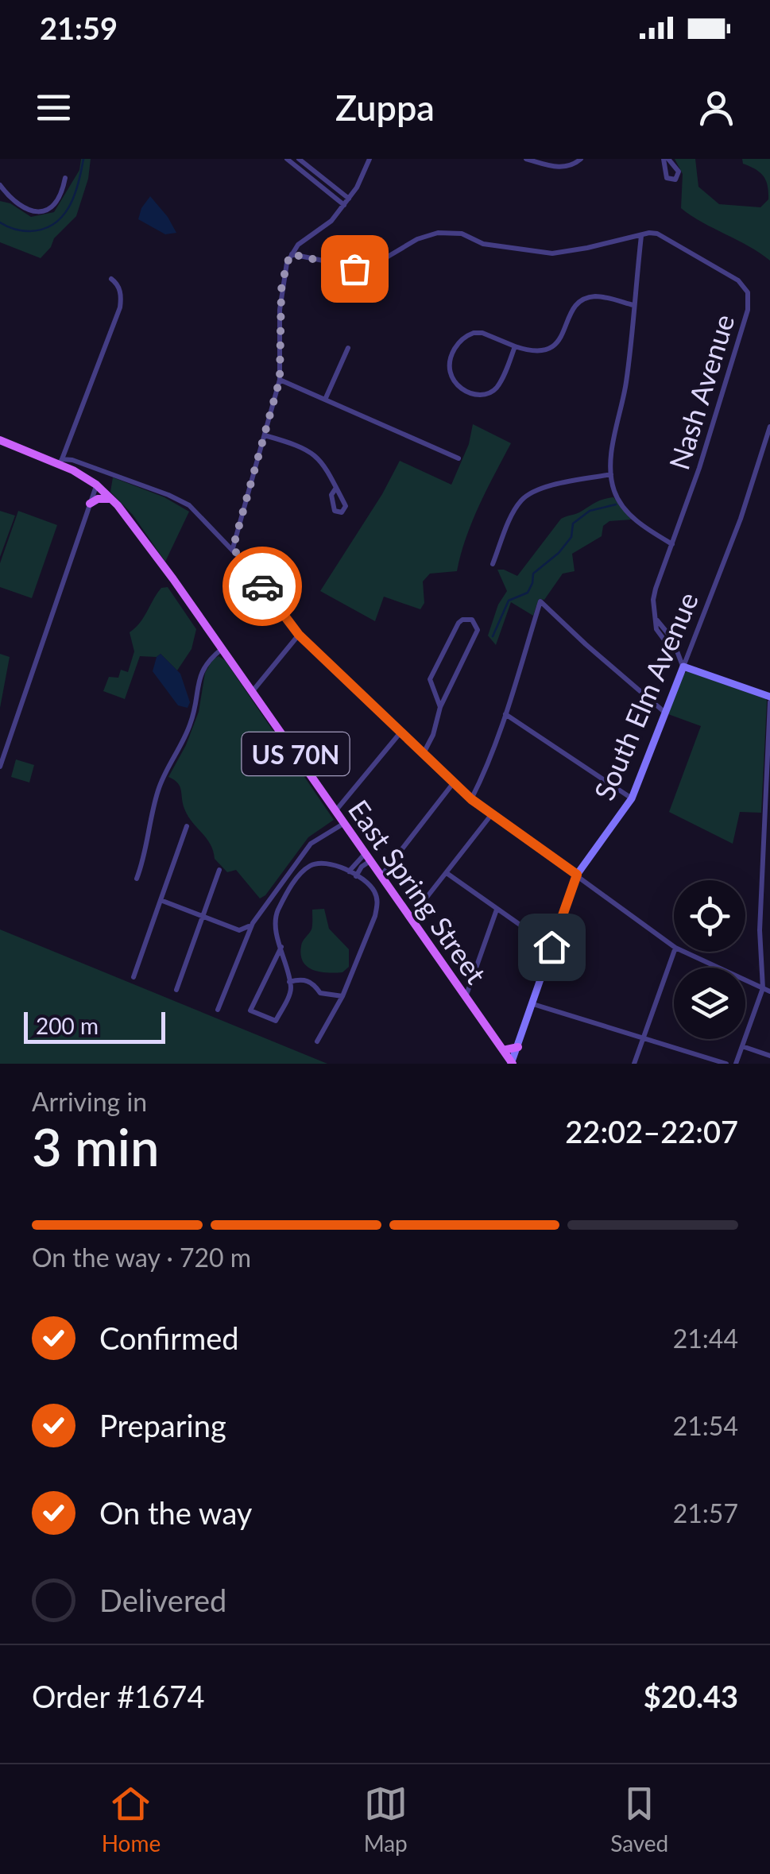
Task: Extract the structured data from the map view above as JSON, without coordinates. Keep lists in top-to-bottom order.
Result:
{
  "streets": {
    "main road": ["US 70N", "East Spring Street"],
    "street": ["Nash Avenue", "South Elm Avenue"]
  },
  "crossings": [
    ["Nash Avenue", "South Elm Avenue"],
    ["South Elm Avenue", "East Spring Street"]
  ],
  "scale_bar": "200 m",
  "page": {
    "status": "21:59",
    "header": "Zuppa",
    "scale": "200 m",
    "heading": ["3 min", "Arriving in", "22:02–22:07"],
    "panel": ["Order #1674", "$20.43"],
    "bar": "On the way · 720 m",
    "list": [
      ["Confirmed", "21:44"],
      ["Preparing", "21:54"],
      ["On the way", "21:57"],
      "Delivered"
    ],
    "tabs": ["Home", "Map", "Saved"]
  }
}
